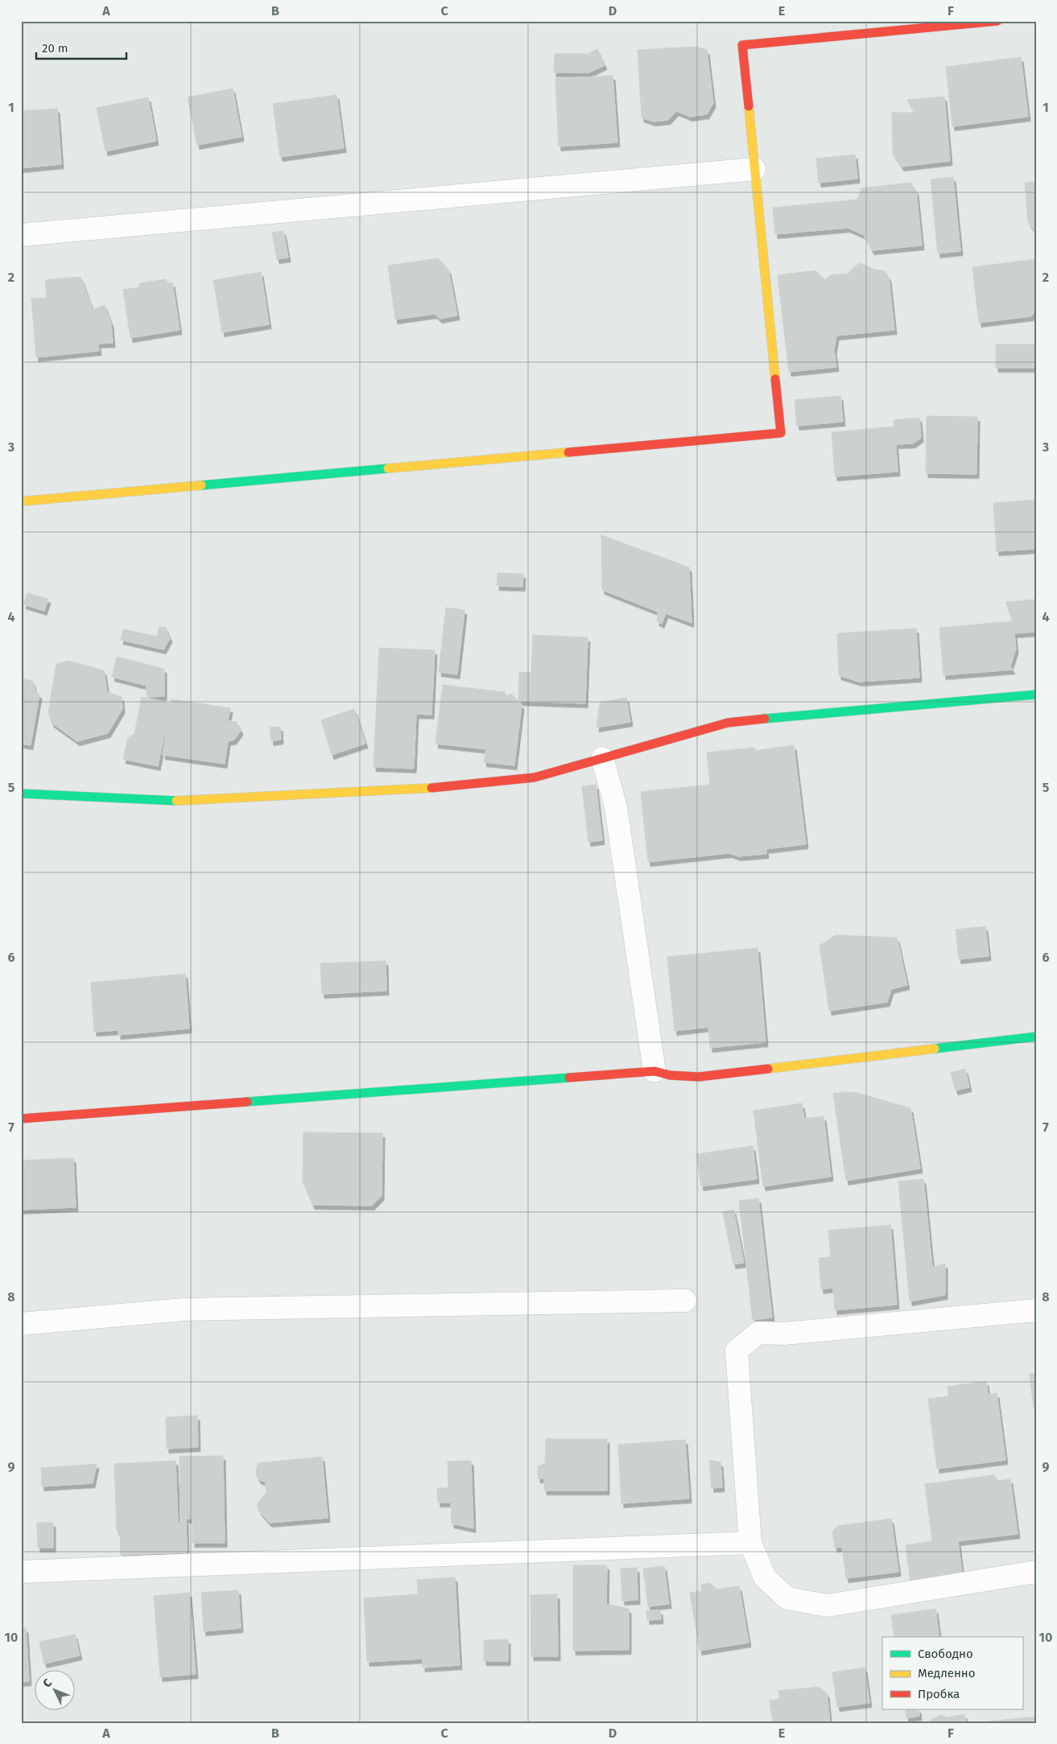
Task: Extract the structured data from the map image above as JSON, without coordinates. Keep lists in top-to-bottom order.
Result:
{
  "legend": ["Свободно", "Медленно", "Пробка"],
  "scale_bar": "20 m",
  "north": "top left",
  "grid": {
    "columns": [
      "A",
      "B",
      "C",
      "D",
      "E",
      "F"
    ],
    "rows": [
      "1",
      "2",
      "3",
      "4",
      "5",
      "6",
      "7",
      "8",
      "9",
      "10"
    ]
  }
}
